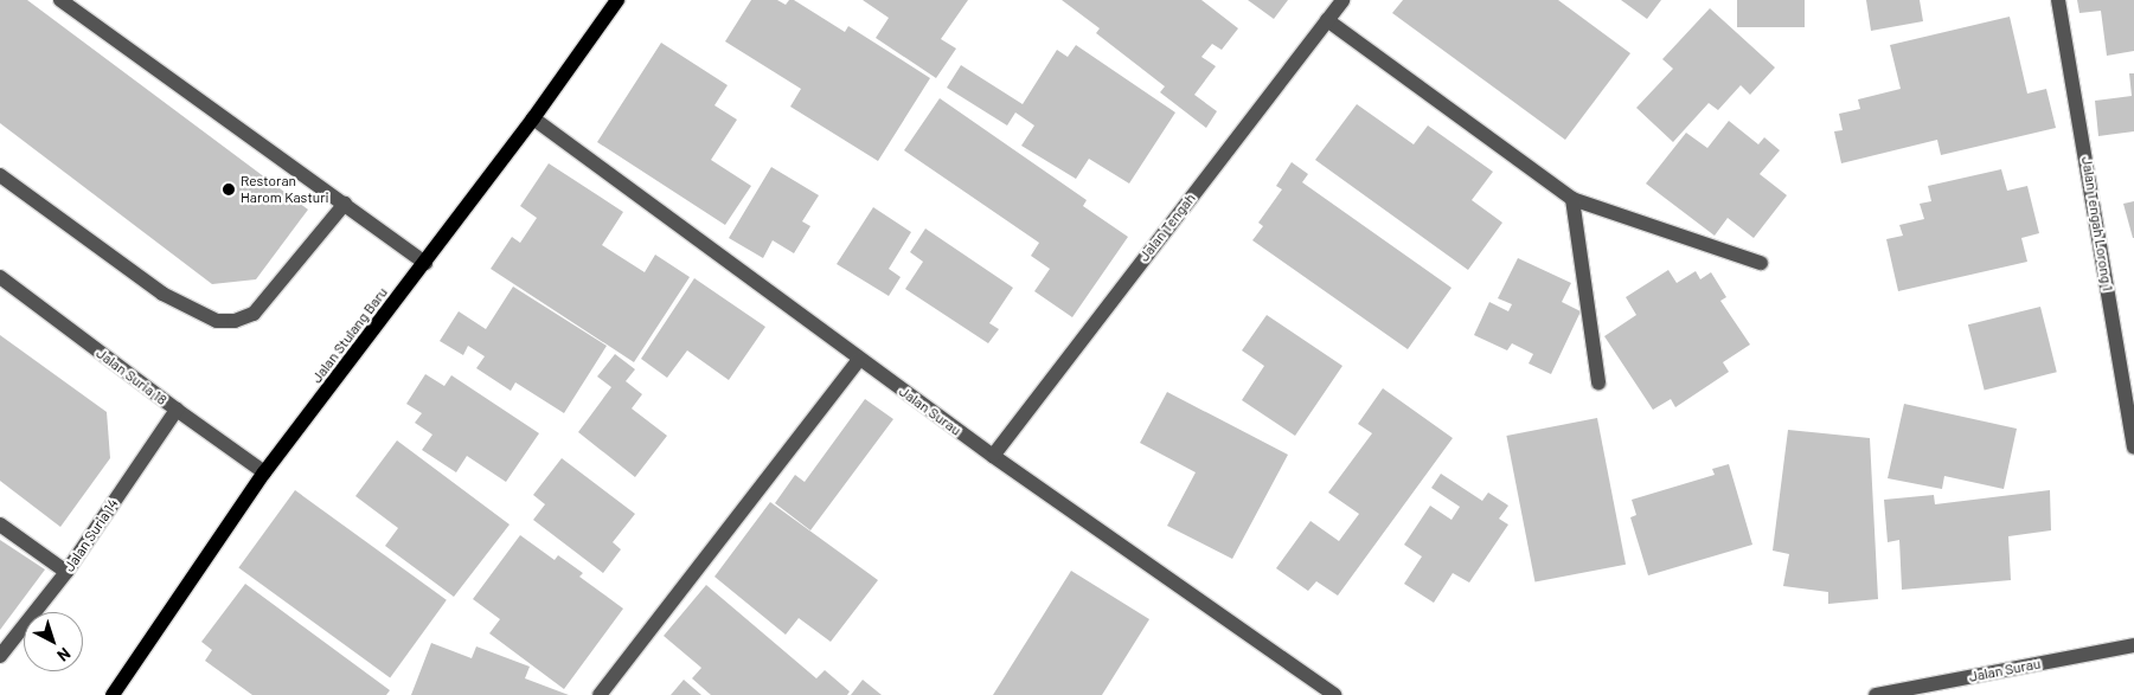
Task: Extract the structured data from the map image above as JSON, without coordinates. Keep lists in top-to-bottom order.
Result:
{
  "streets": {
    "main road": ["Jalan Stulang Baru"],
    "street": [
      "Jalan Tengah Lorong 1",
      "Jalan Tengah",
      "Jalan Suria 18",
      "Jalan Surau",
      "Jalan Suria 14"
    ]
  },
  "crossings": [
    ["Jalan Tengah", "Jalan Surau"],
    ["Jalan Stulang Baru", "Jalan Suria 18"],
    ["Jalan Stulang Baru", "Jalan Surau"],
    ["Jalan Suria 18", "Jalan Suria 14"]
  ],
  "places": ["Restoran Harom Kasturi"],
  "north": "bottom right"
}
